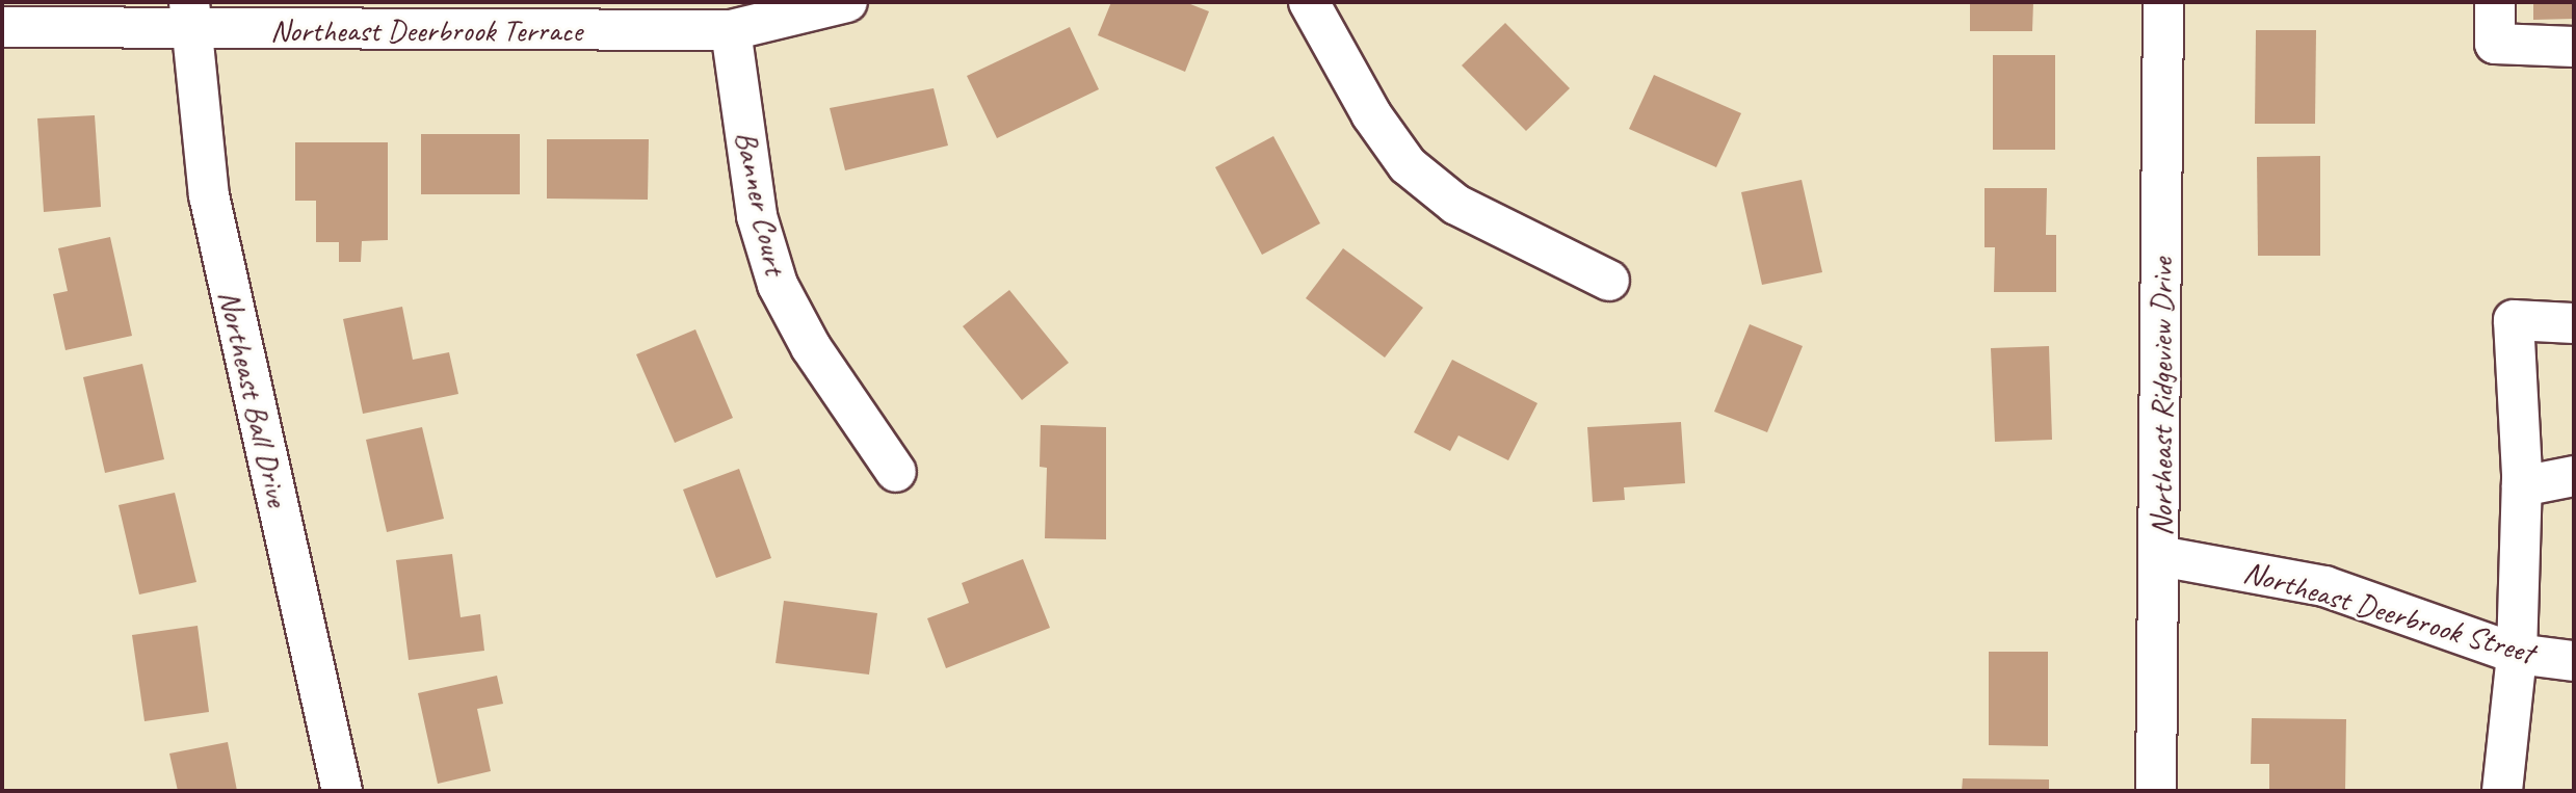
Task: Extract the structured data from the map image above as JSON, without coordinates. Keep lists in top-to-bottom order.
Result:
{
  "streets": {
    "street": [
      "Northeast Deerbrook Terrace",
      "Banner Court",
      "Northeast Ridgeview Drive",
      "Northeast Ball Drive",
      "Northeast Deerbrook Street"
    ]
  },
  "crossings": [
    ["Northeast Deerbrook Terrace", "Banner Court"],
    ["Northeast Deerbrook Terrace", "Northeast Ball Drive"],
    ["Northeast Ridgeview Drive", "Northeast Deerbrook Street"]
  ]
}
